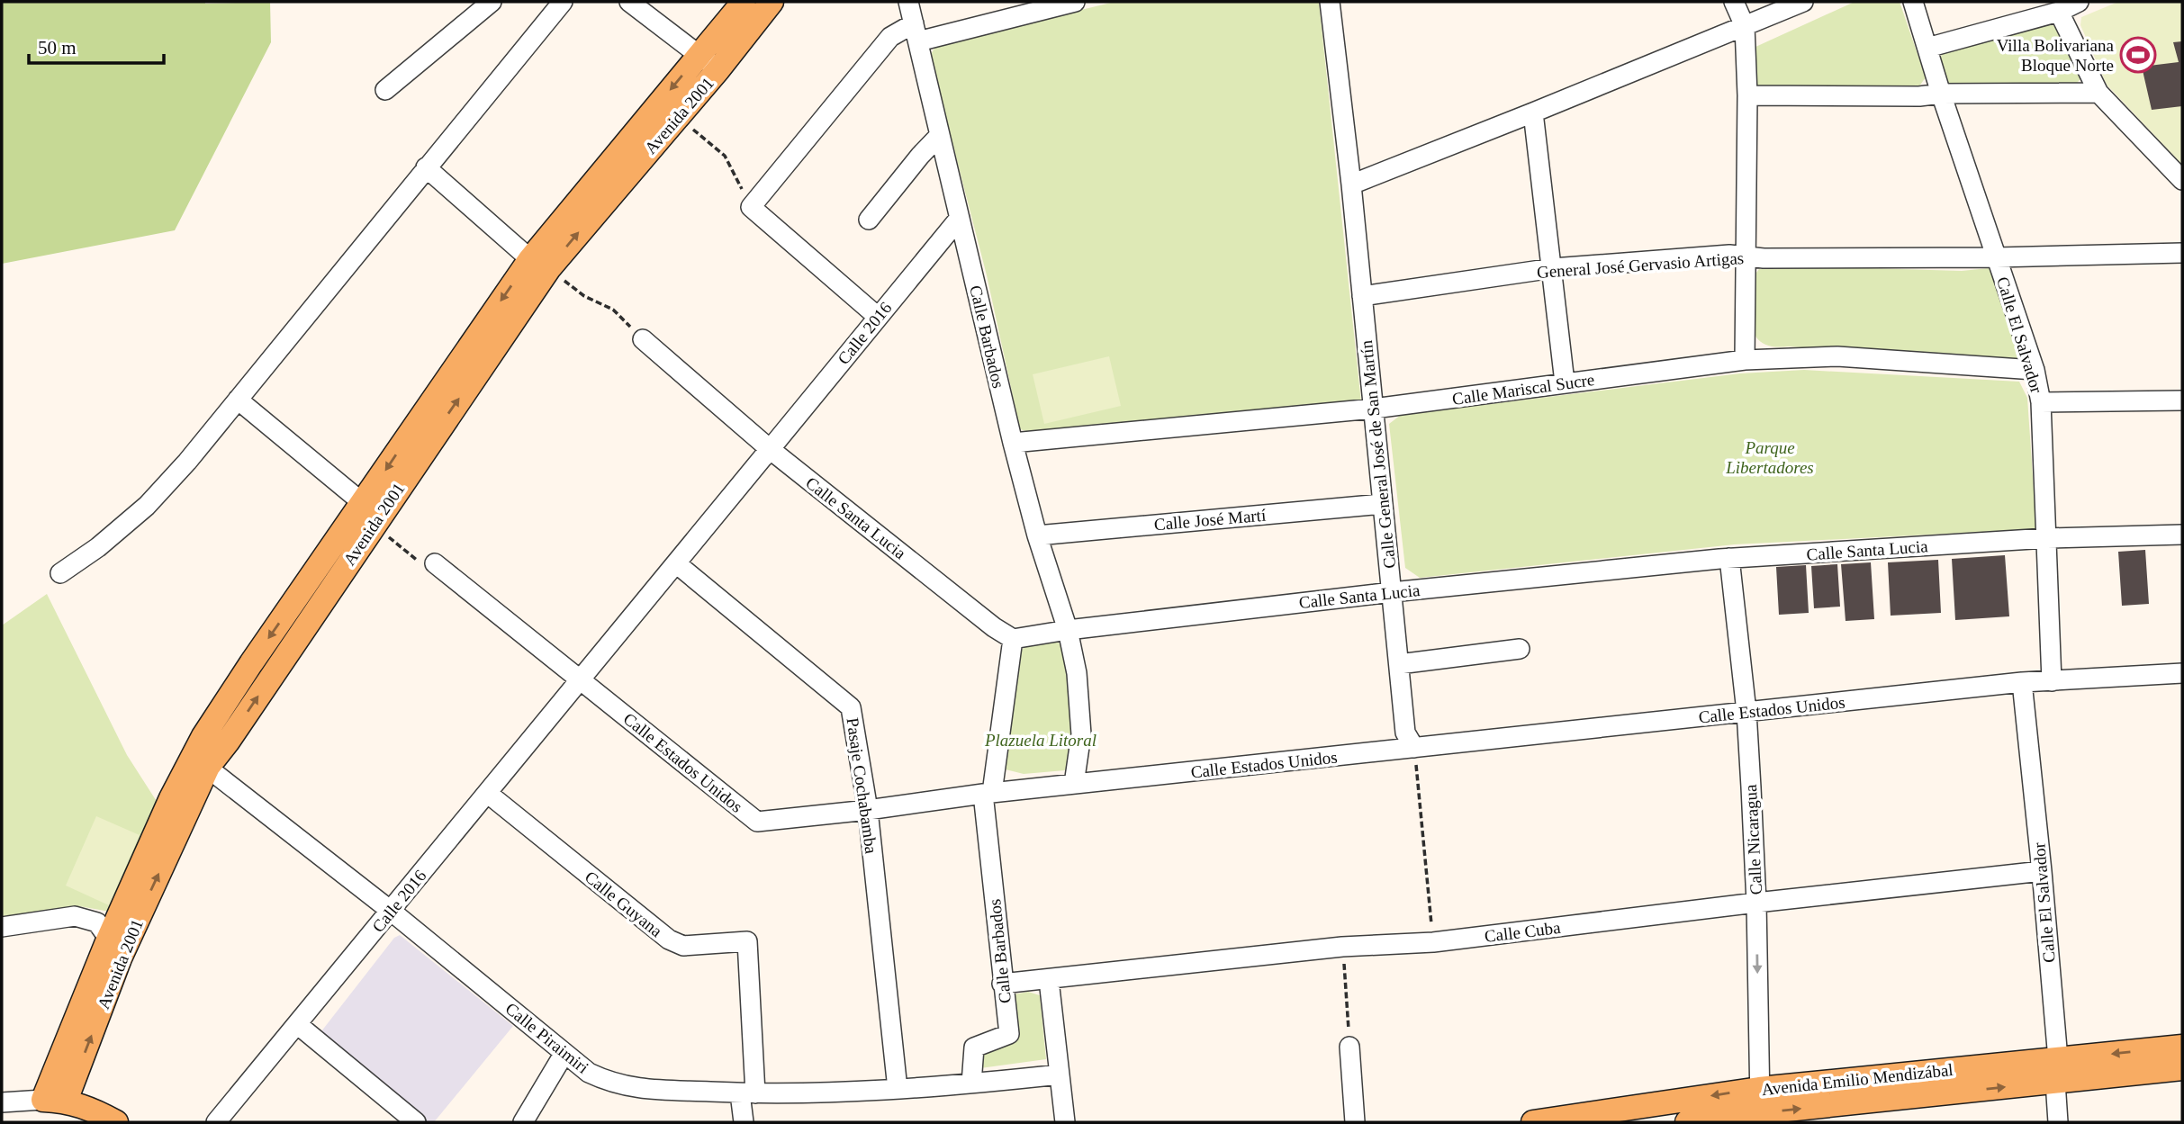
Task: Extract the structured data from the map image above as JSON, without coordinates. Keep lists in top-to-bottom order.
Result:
{
  "streets": {
    "main road": ["Avenida 2001", "Avenida Emilio Mendizábal"],
    "street": [
      "General José Gervasio Artigas",
      "Calle 2016",
      "Calle El Salvador",
      "Calle Barbados",
      "Calle Mariscal Sucre",
      "Calle General José de San Martín",
      "Calle Santa Lucia",
      "Calle José Martí",
      "Calle Estados Unidos",
      "Pasaje Cochabamba",
      "Calle Nicaragua",
      "Calle Guyana",
      "Calle Cuba",
      "Calle Piraimiri"
    ]
  },
  "crossings": [
    ["Avenida 2001", "Calle Piraimiri"],
    ["General José Gervasio Artigas", "Calle El Salvador"],
    ["General José Gervasio Artigas", "Calle General José de San Martín"],
    ["Calle 2016", "Calle Barbados"],
    ["Calle 2016", "Calle Santa Lucia"],
    ["Calle 2016", "Calle Estados Unidos"],
    ["Calle 2016", "Pasaje Cochabamba"],
    ["Calle 2016", "Calle Guyana"],
    ["Calle 2016", "Calle Piraimiri"],
    ["Calle El Salvador", "Calle Mariscal Sucre"],
    ["Calle El Salvador", "Calle Santa Lucia"],
    ["Calle El Salvador", "Calle Estados Unidos"],
    ["Calle El Salvador", "Calle Cuba"],
    ["Calle El Salvador", "Avenida Emilio Mendizábal"],
    ["Calle Barbados", "Calle Mariscal Sucre"],
    ["Calle Barbados", "Calle Santa Lucia"],
    ["Calle Barbados", "Calle José Martí"],
    ["Calle Barbados", "Calle Estados Unidos"],
    ["Calle Barbados", "Calle Cuba"],
    ["Calle Barbados", "Calle Piraimiri"],
    ["Calle Mariscal Sucre", "Calle General José de San Martín"],
    ["Calle General José de San Martín", "Calle Santa Lucia"],
    ["Calle General José de San Martín", "Calle José Martí"],
    ["Calle General José de San Martín", "Calle Estados Unidos"],
    ["Calle Santa Lucia", "Calle Nicaragua"],
    ["Calle Estados Unidos", "Pasaje Cochabamba"],
    ["Calle Estados Unidos", "Calle Nicaragua"],
    ["Pasaje Cochabamba", "Calle Piraimiri"],
    ["Calle Nicaragua", "Calle Cuba"],
    ["Calle Nicaragua", "Avenida Emilio Mendizábal"],
    ["Calle Guyana", "Calle Piraimiri"]
  ],
  "parks": ["Parque Libertadores", "Plazuela Litoral"],
  "places": {
    "sports": ["Villa Bolivariana Bloque Norte"]
  },
  "scale_bar": "50 m"
}
